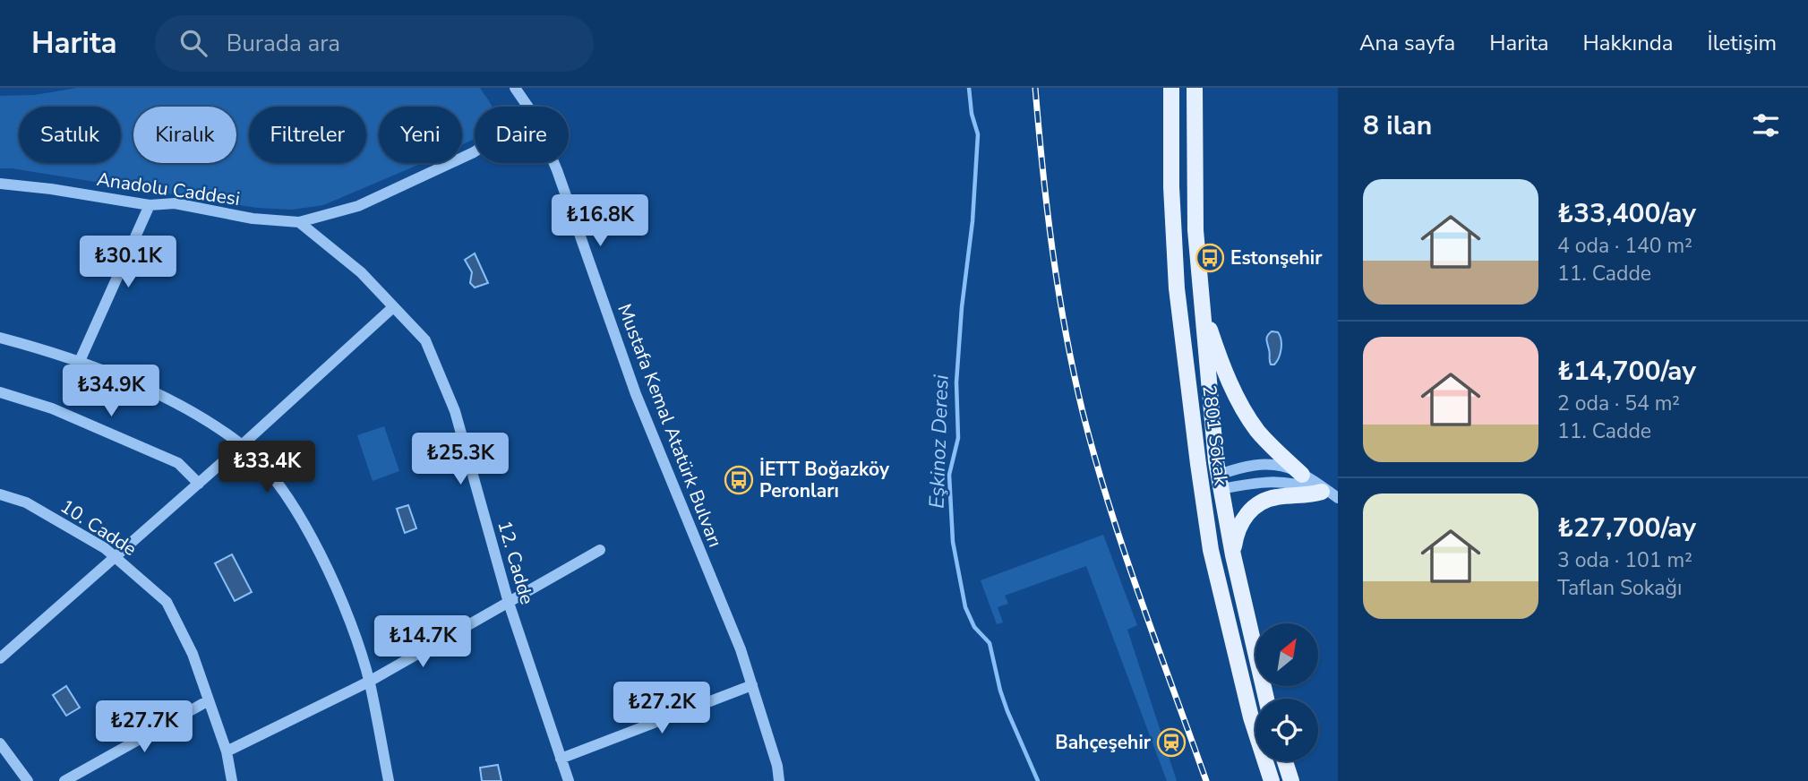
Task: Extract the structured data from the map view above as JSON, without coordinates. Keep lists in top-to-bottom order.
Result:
{
  "streets": {
    "main road": ["2801 Sokak"],
    "street": [
      "Anadolu Caddesi",
      "Mustafa Kemal Atatürk Bulvarı",
      "10. Cadde",
      "12. Cadde"
    ]
  },
  "crossings": [
    ["Anadolu Caddesi", "12. Cadde"]
  ],
  "water": ["Eşkinoz Deresi"],
  "places": {
    "bus stop": ["Estonşehir", "İETT Boğazköy Peronları"],
    "station": ["Bahçeşehir"]
  },
  "north": "top right",
  "page": {
    "header": "Harita",
    "search": "Burada ara",
    "nav": [
      "Ana sayfa",
      "Harita",
      "Hakkında",
      "İletişim"
    ],
    "heading": "8 ilan",
    "chip": [
      "Satılık",
      "Kiralık",
      "Filtreler",
      "Yeni",
      "Daire"
    ],
    "list": [
      {
        "name": "₺33,400/ay",
        "note": "4 oda · 140 m² · 11. Cadde"
      },
      {
        "name": "₺14,700/ay",
        "note": "2 oda · 54 m² · 11. Cadde"
      },
      {
        "name": "₺27,700/ay",
        "note": "3 oda · 101 m² · Taflan Sokağı"
      }
    ],
    "price": [
      "₺16.8K",
      "₺30.1K",
      "₺34.9K",
      "₺25.3K",
      "₺33.4K",
      "₺14.7K",
      "₺27.2K",
      "₺27.7K"
    ]
  }
}
